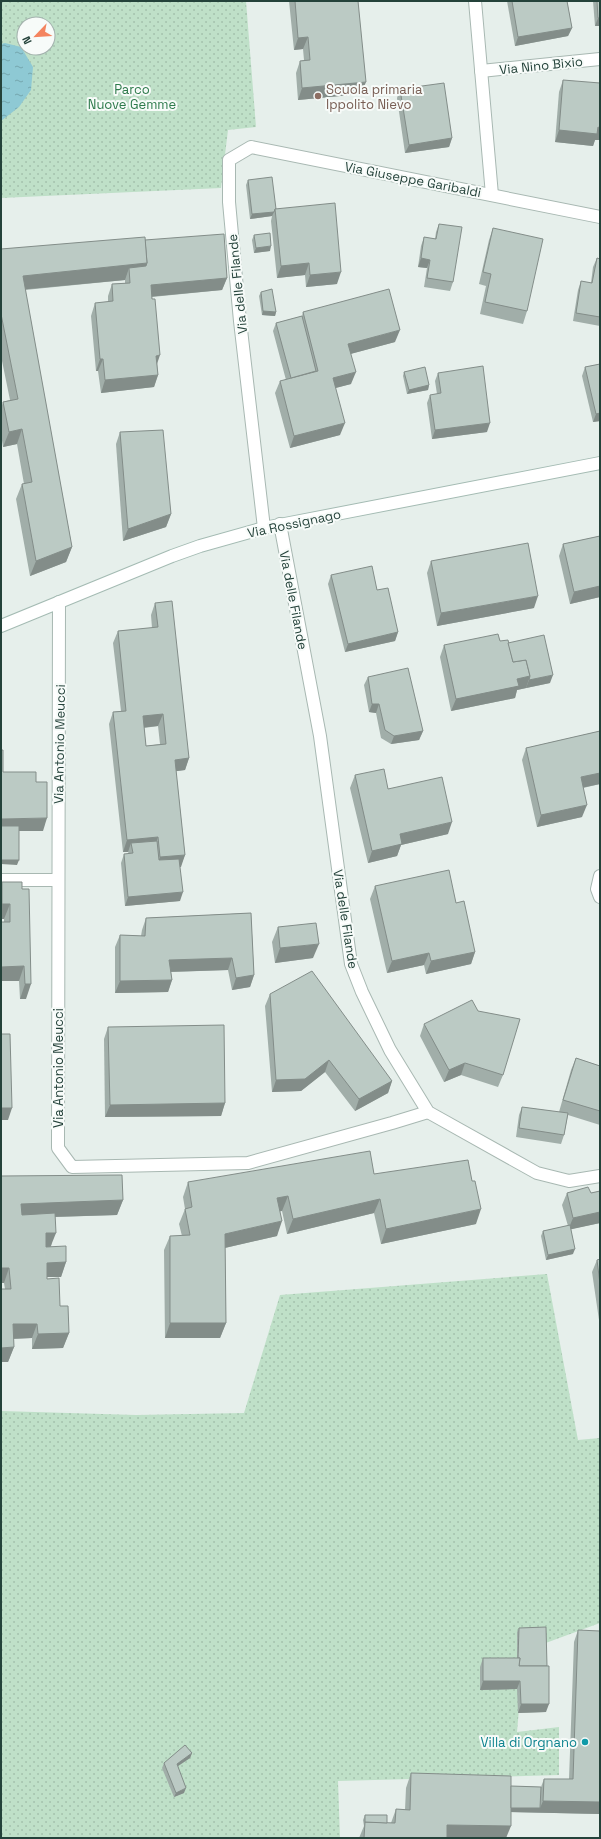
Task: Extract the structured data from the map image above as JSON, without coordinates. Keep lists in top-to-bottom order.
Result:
{
  "streets": {
    "street": [
      "Via Nino Bixio",
      "Via Giuseppe Garibaldi",
      "Via delle Filande",
      "Via Rossignago",
      "Via Antonio Meucci"
    ]
  },
  "crossings": [
    ["Via Giuseppe Garibaldi", "Via delle Filande"],
    ["Via delle Filande", "Via Rossignago"],
    ["Via delle Filande", "Via Antonio Meucci"],
    ["Via Rossignago", "Via Antonio Meucci"]
  ],
  "parks": ["Parco Nuove Gemme"],
  "places": ["Scuola primaria Ippolito Nievo", "Villa di Orgnano"],
  "north": "bottom left"
}
